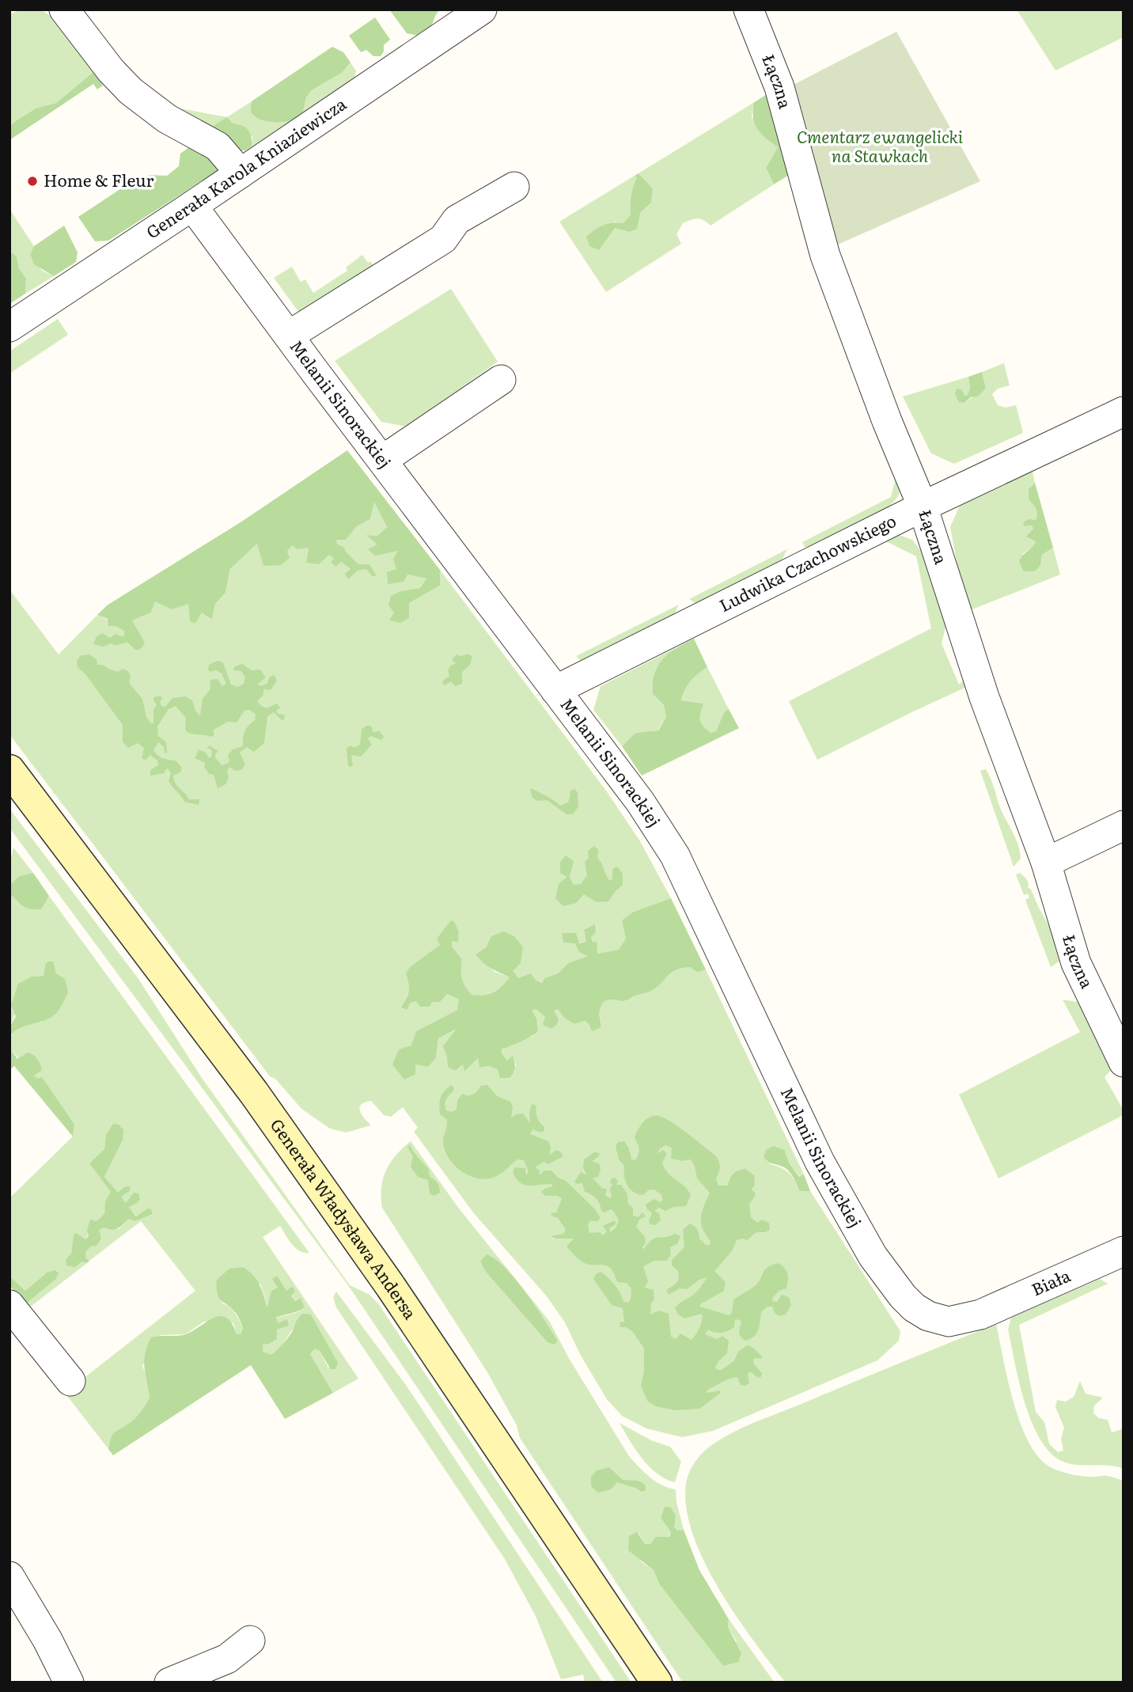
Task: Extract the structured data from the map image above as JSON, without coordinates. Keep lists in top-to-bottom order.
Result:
{
  "streets": {
    "main road": ["Generała Władysława Andersa"],
    "street": [
      "Łączna",
      "Generała Karola Kniaziewicza",
      "Melanii Sinorackiej",
      "Ludwika Czachowskiego",
      "Biała"
    ]
  },
  "crossings": [
    ["Łączna", "Ludwika Czachowskiego"],
    ["Generała Karola Kniaziewicza", "Melanii Sinorackiej"],
    ["Melanii Sinorackiej", "Ludwika Czachowskiego"],
    ["Melanii Sinorackiej", "Biała"]
  ],
  "parks": ["Cmentarz ewangelicki na Stawkach"],
  "places": ["Home & Fleur"]
}
